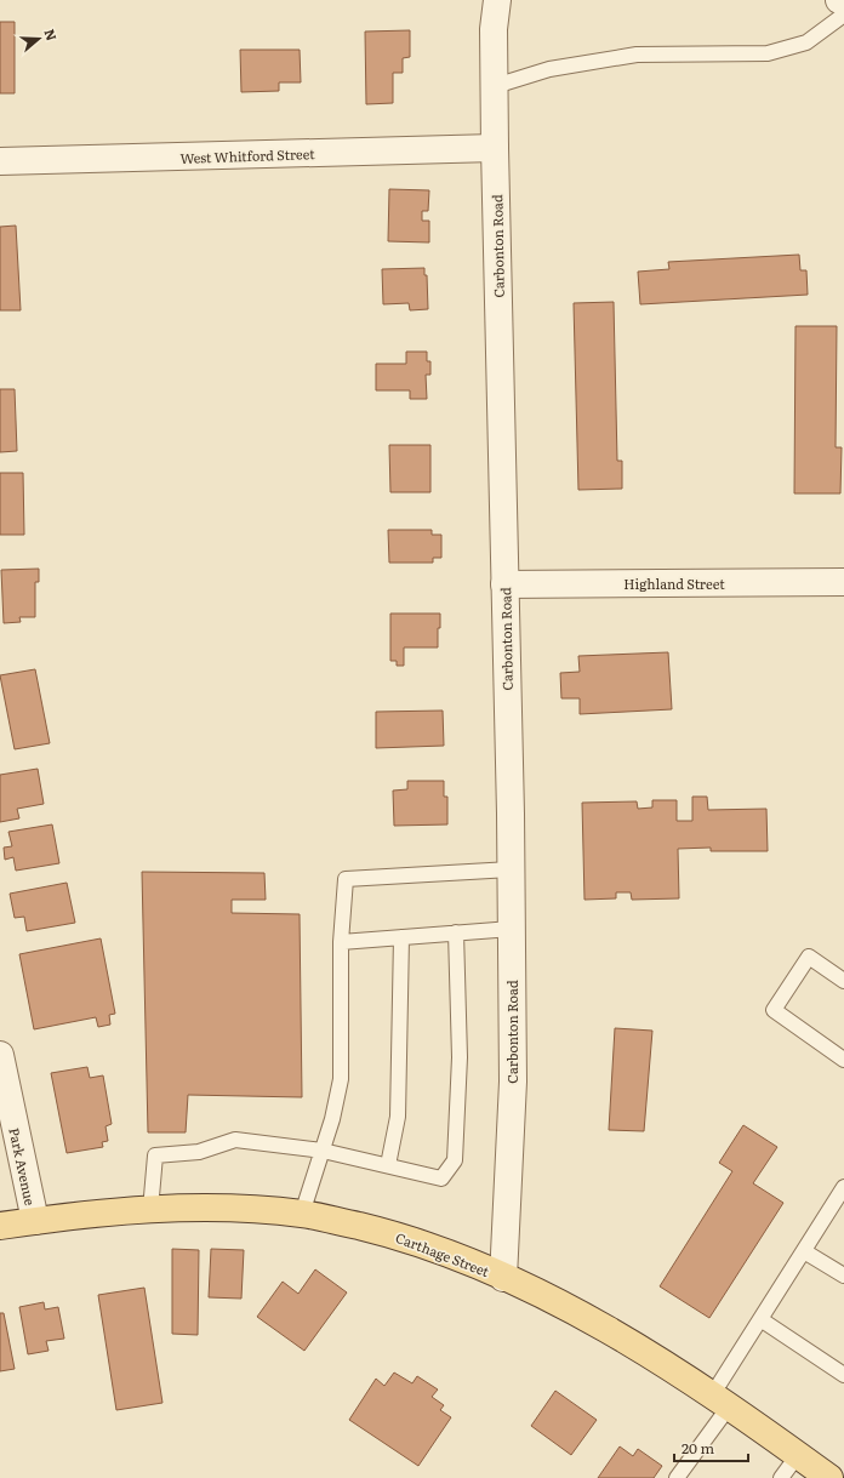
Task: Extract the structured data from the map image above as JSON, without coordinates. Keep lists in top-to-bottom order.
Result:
{
  "streets": {
    "main road": ["Carthage Street"],
    "street": [
      "West Whitford Street",
      "Carbonton Road",
      "Highland Street",
      "Park Avenue"
    ]
  },
  "crossings": [
    ["West Whitford Street", "Carbonton Road"],
    ["Carbonton Road", "Highland Street"],
    ["Carbonton Road", "Carthage Street"],
    ["Park Avenue", "Carthage Street"]
  ],
  "scale_bar": "20 m",
  "north": "right"
}
